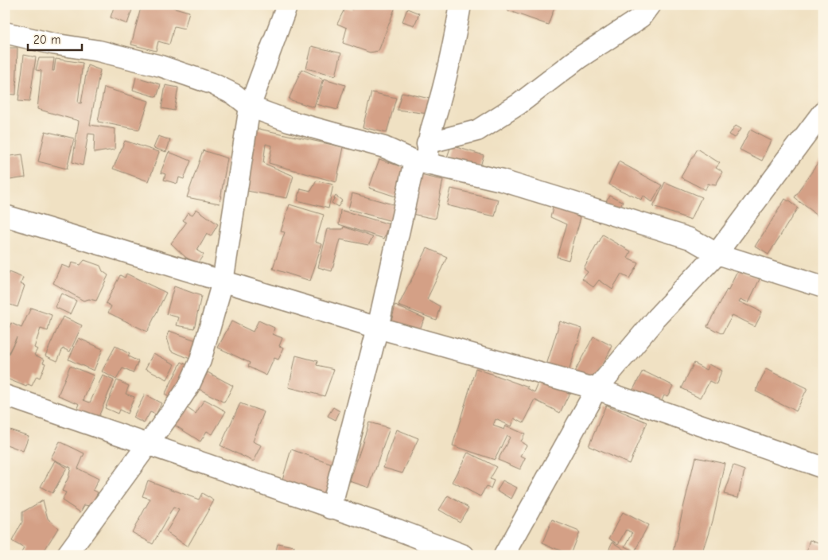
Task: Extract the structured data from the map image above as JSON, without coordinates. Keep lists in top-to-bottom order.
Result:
{
  "scale_bar": "20 m"
}
